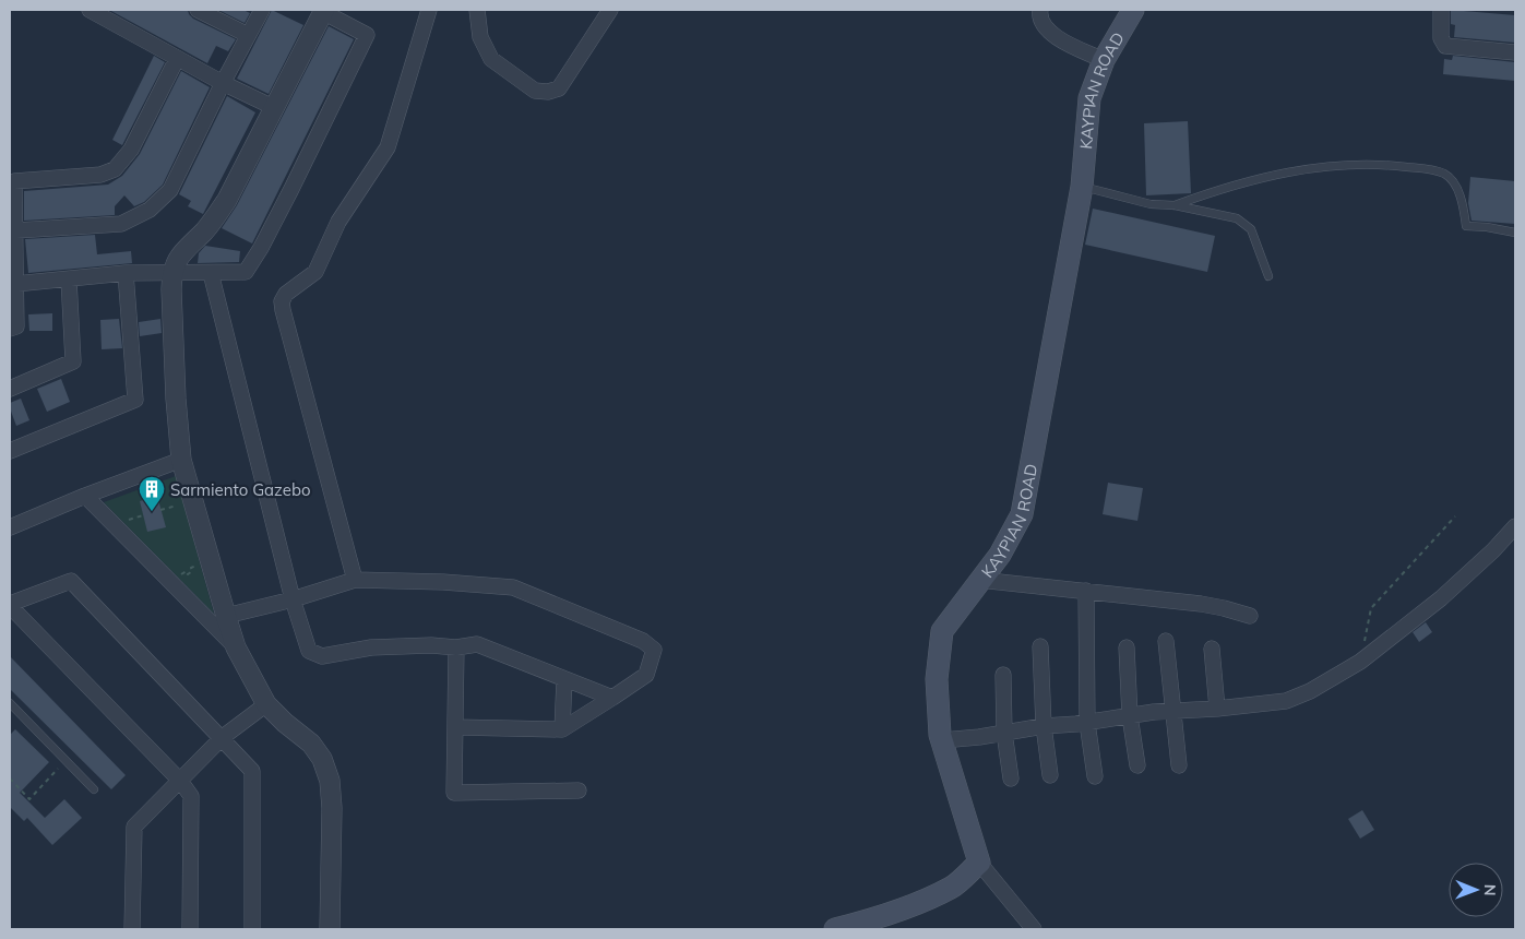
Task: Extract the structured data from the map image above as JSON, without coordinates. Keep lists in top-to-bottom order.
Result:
{
  "streets": {
    "main road": ["KAYPIAN ROAD"]
  },
  "places": {
    "building": ["Sarmiento Gazebo"]
  },
  "north": "right"
}
